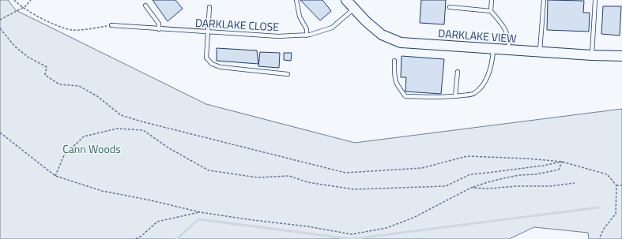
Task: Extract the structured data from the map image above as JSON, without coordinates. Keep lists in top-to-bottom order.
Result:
{
  "streets": {
    "street": ["DARKLAKE VIEW"],
    "lane": ["DARKLAKE CLOSE"]
  },
  "crossings": [
    ["DARKLAKE CLOSE", "DARKLAKE VIEW"]
  ],
  "parks": ["Cann Woods"]
}
